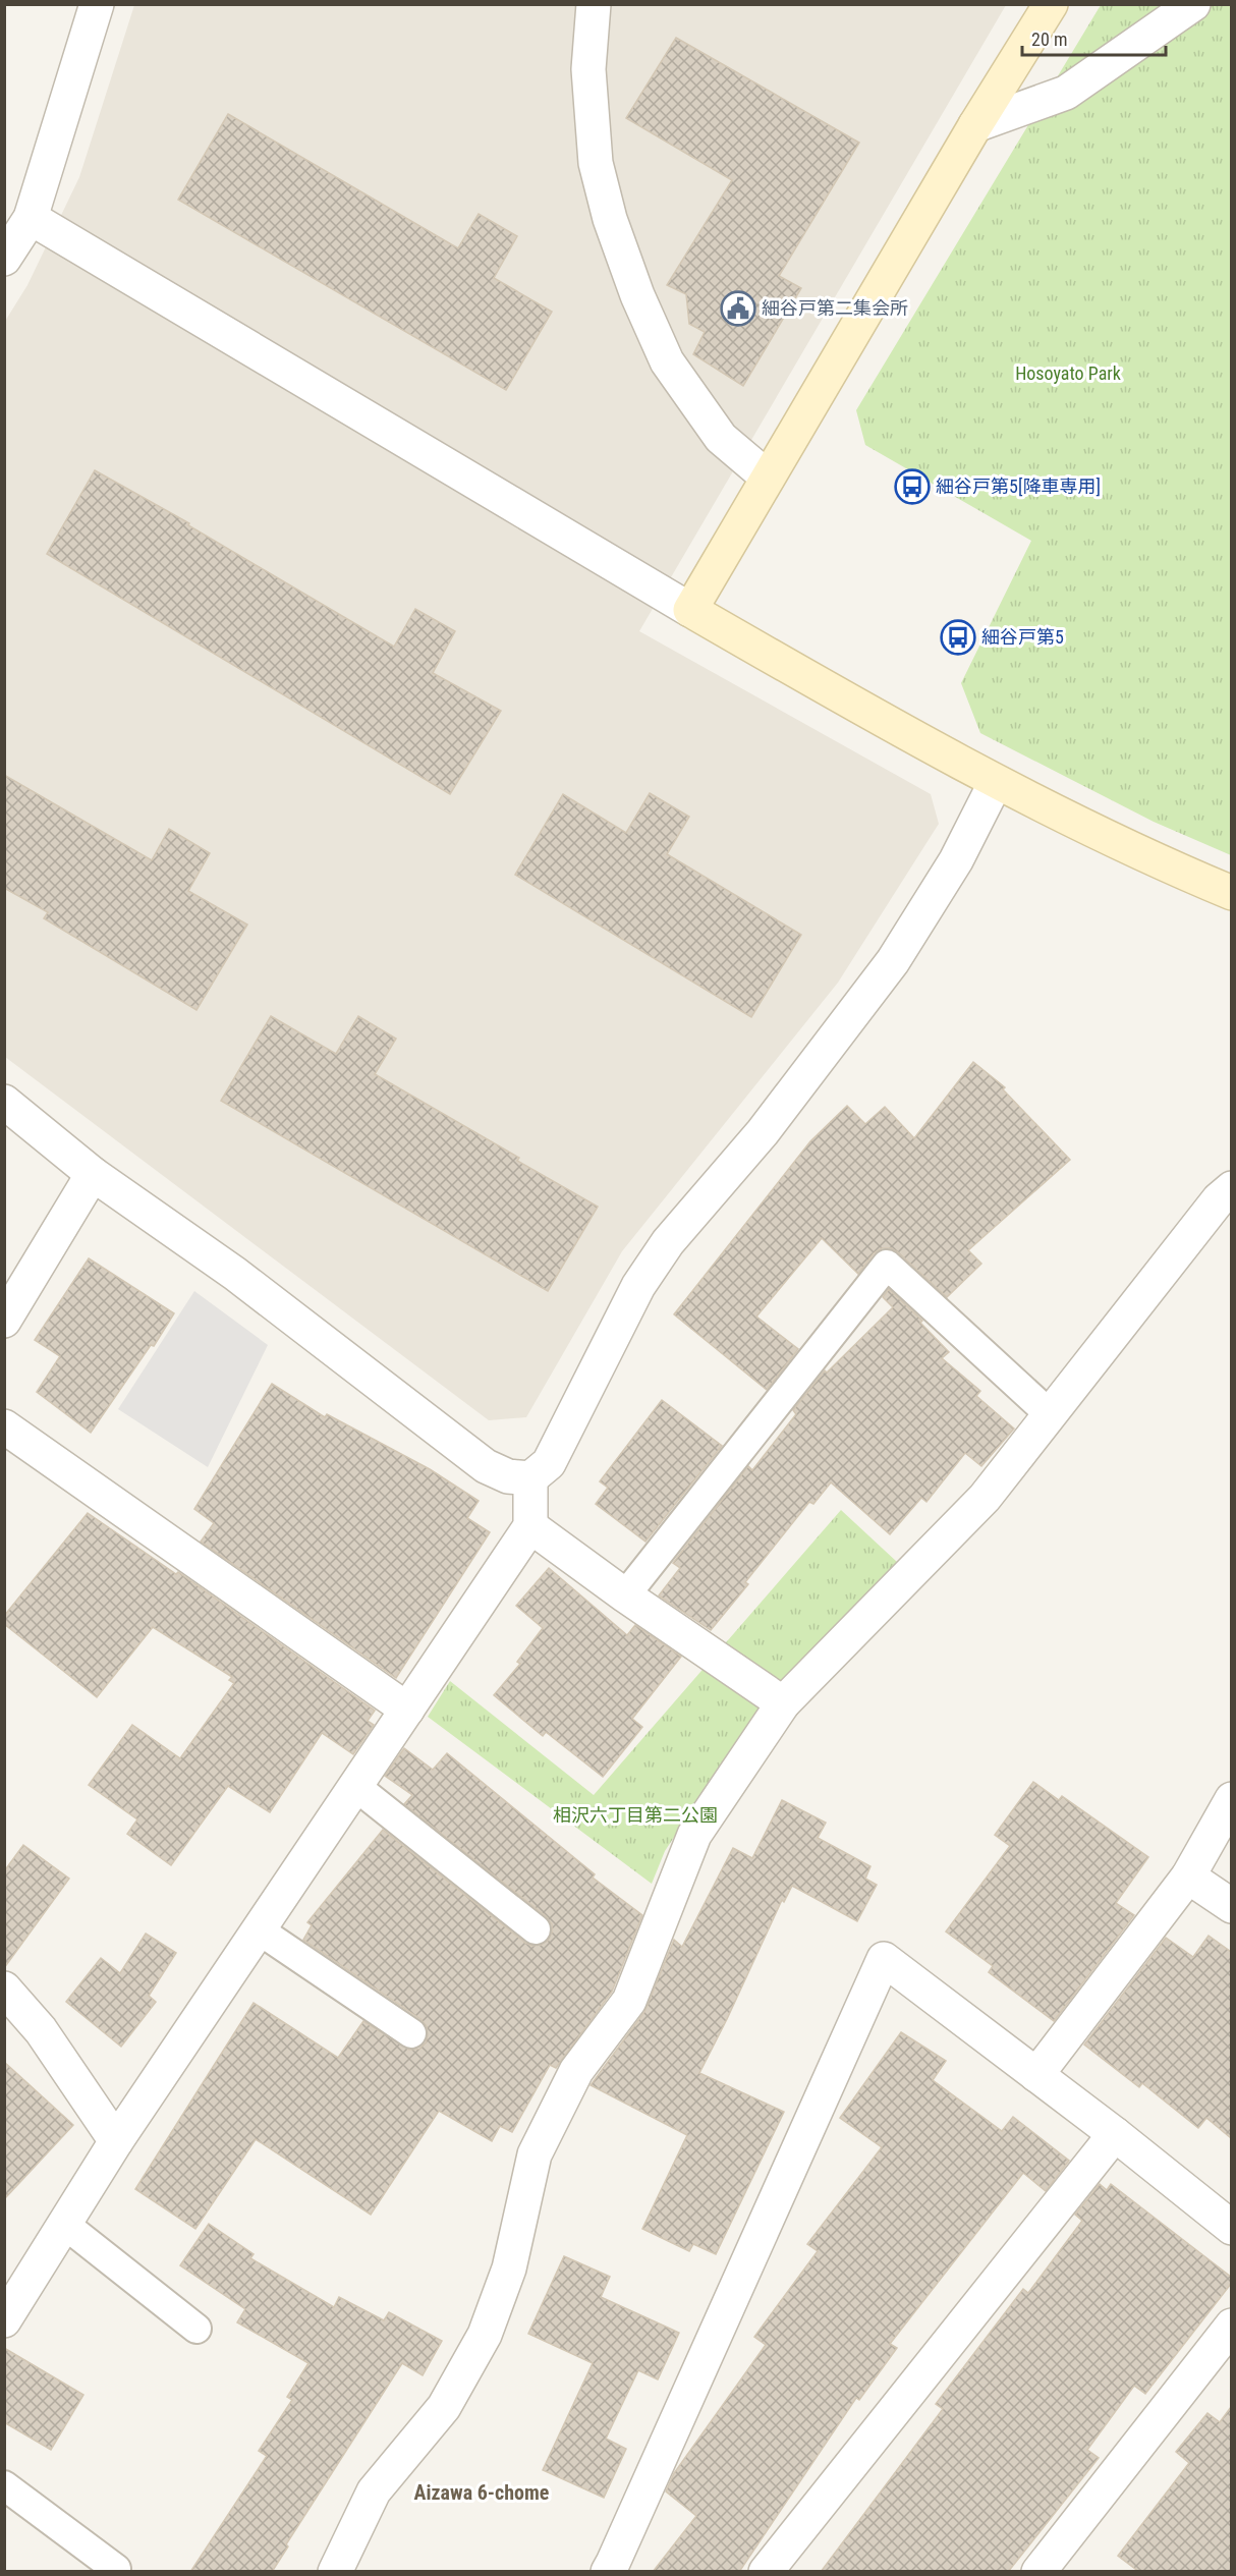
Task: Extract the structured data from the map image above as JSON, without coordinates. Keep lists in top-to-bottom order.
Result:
{
  "districts": ["Aizawa 6-chome"],
  "parks": ["Hosoyato Park", "相沢六丁目第二公園"],
  "places": {
    "public building": ["細谷戸第二集会所"],
    "bus stop": ["細谷戸第5[降車専用]", "細谷戸第5"]
  },
  "scale_bar": "20 m"
}
